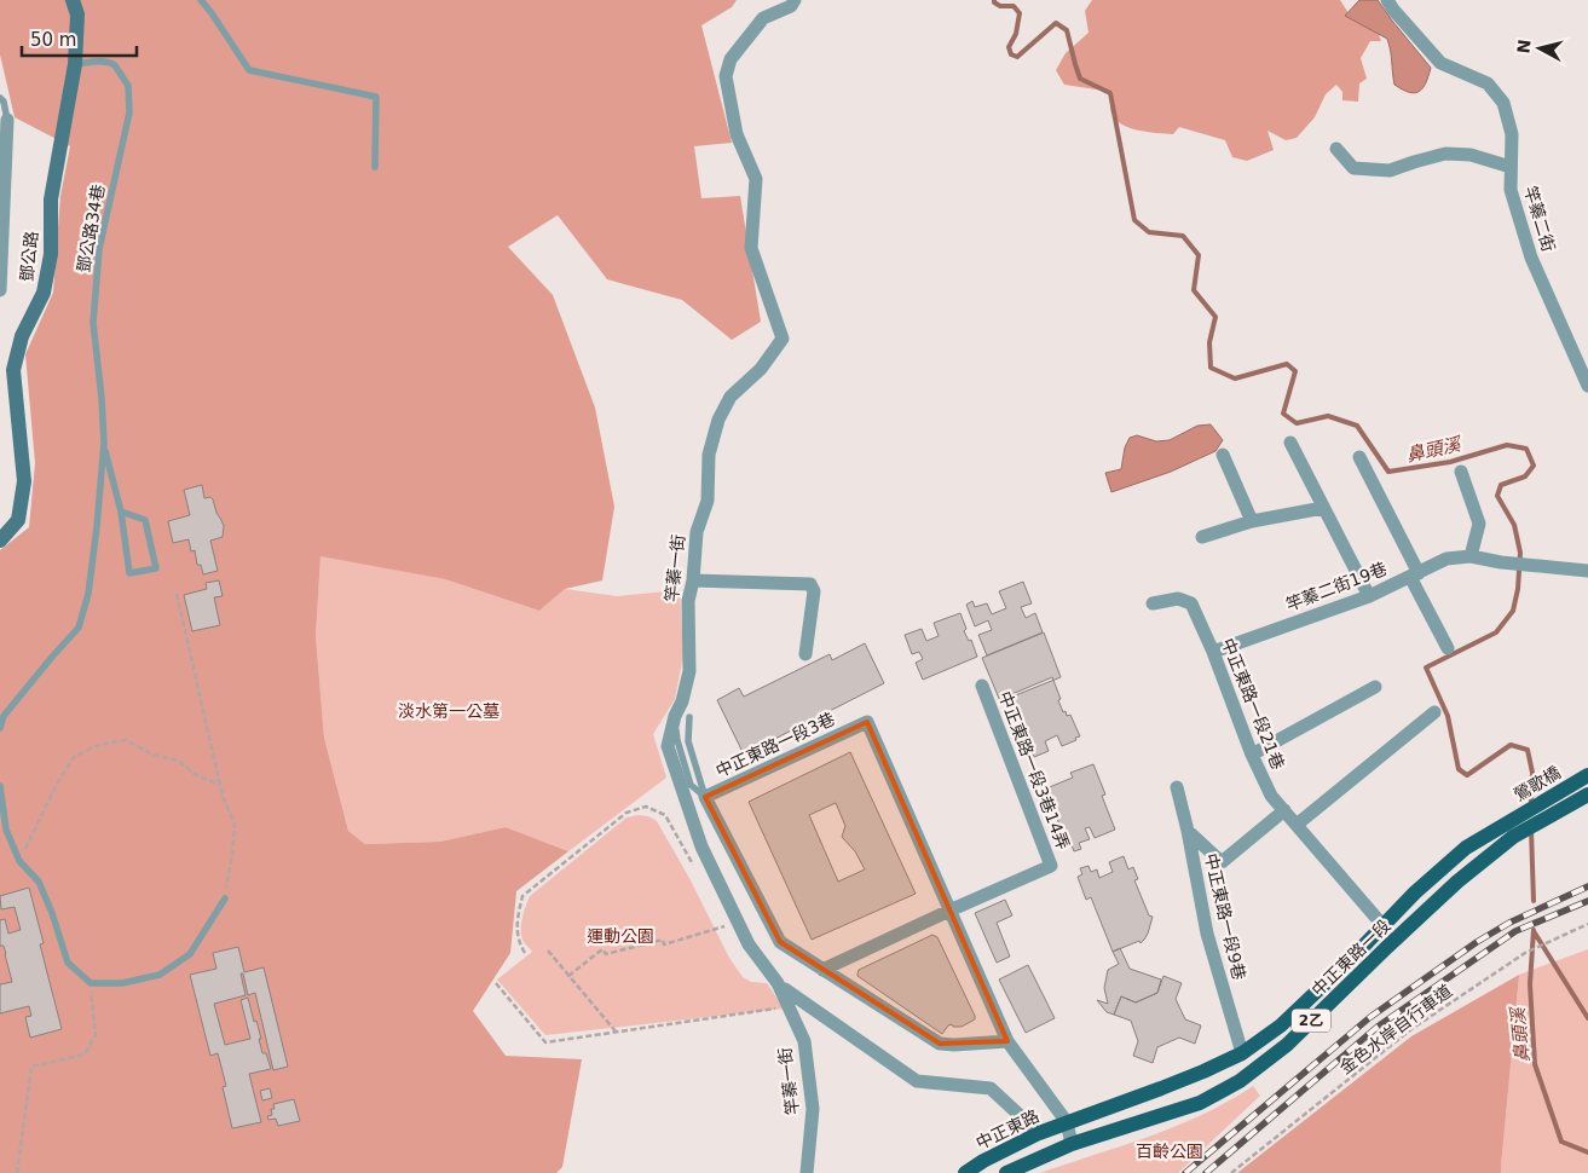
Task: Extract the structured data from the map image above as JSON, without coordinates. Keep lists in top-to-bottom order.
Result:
{
  "streets": {
    "main road": [
      "鶯歌橋",
      "中正東路一段",
      "2乙",
      "中正東路"
    ],
    "street": [
      "竿蓁二街",
      "鄧公路",
      "竿蓁一街",
      "竿蓁二街19巷",
      "中正東路一段21巷",
      "中正東路一段3巷",
      "中正東路一段3巷14弄",
      "中正東路一段9巷"
    ],
    "lane": ["鄧公路34巷"],
    "path": ["金色水岸自行車道"]
  },
  "crossings": [
    ["鄧公路34巷", "鄧公路"],
    ["竿蓁二街19巷", "中正東路一段21巷"],
    ["中正東路一段21巷", "中正東路一段"],
    ["中正東路一段3巷", "中正東路一段3巷14弄"],
    ["中正東路一段3巷", "中正東路一段"],
    ["中正東路一段3巷", "2乙"],
    ["中正東路一段3巷", "中正東路"],
    ["鶯歌橋", "中正東路一段"],
    ["中正東路一段9巷", "中正東路一段"],
    ["中正東路一段", "2乙"],
    ["中正東路一段", "中正東路"]
  ],
  "water": ["鼻頭溪"],
  "parks": ["淡水第一公墓", "運動公園", "百齡公園"],
  "scale_bar": "50 m",
  "north": "left"
}
